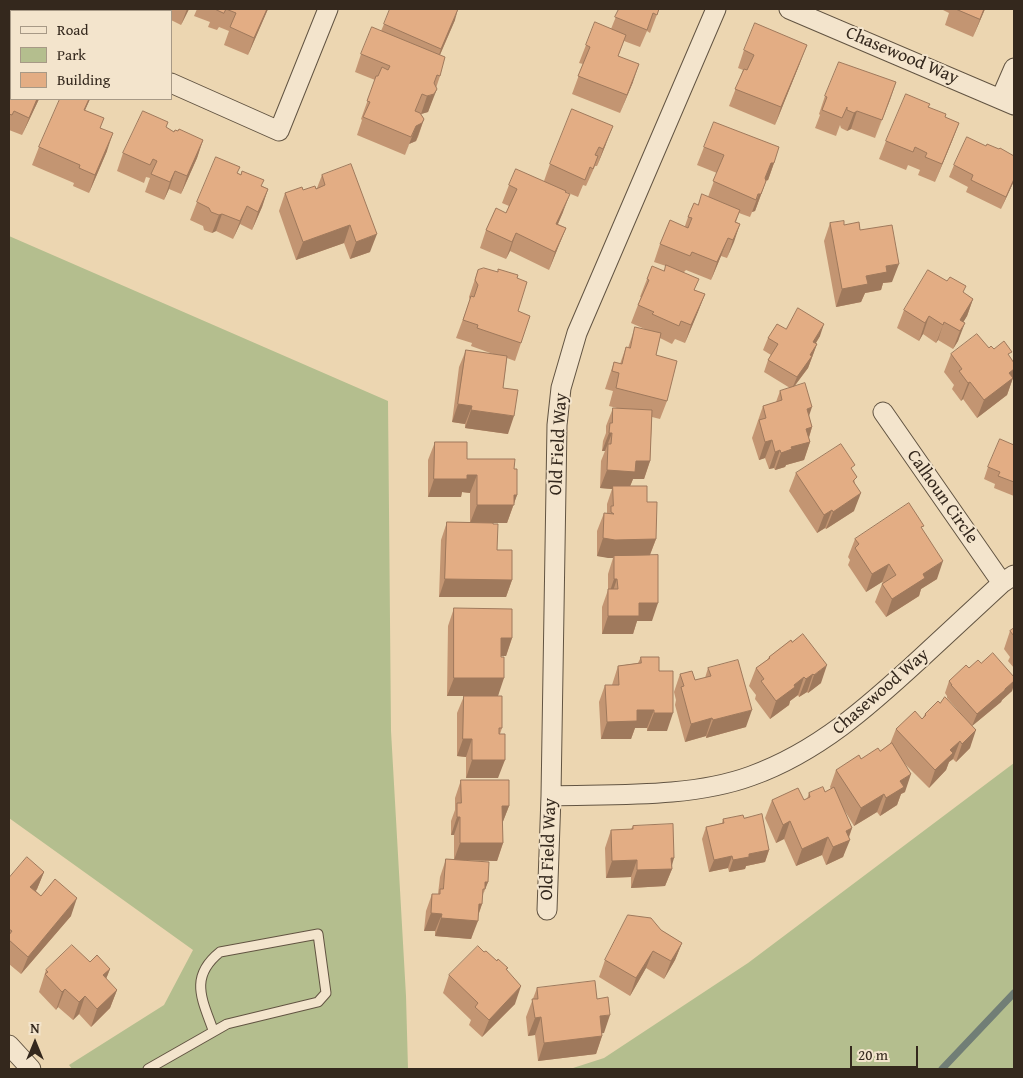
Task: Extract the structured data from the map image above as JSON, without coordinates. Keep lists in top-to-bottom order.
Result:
{
  "streets": {
    "street": ["Chasewood Way", "Old Field Way", "Calhoun Circle"]
  },
  "crossings": [
    ["Chasewood Way", "Old Field Way"],
    ["Chasewood Way", "Calhoun Circle"]
  ],
  "legend": ["Road", "Park", "Building"],
  "scale_bar": "20 m",
  "north": "top"
}
